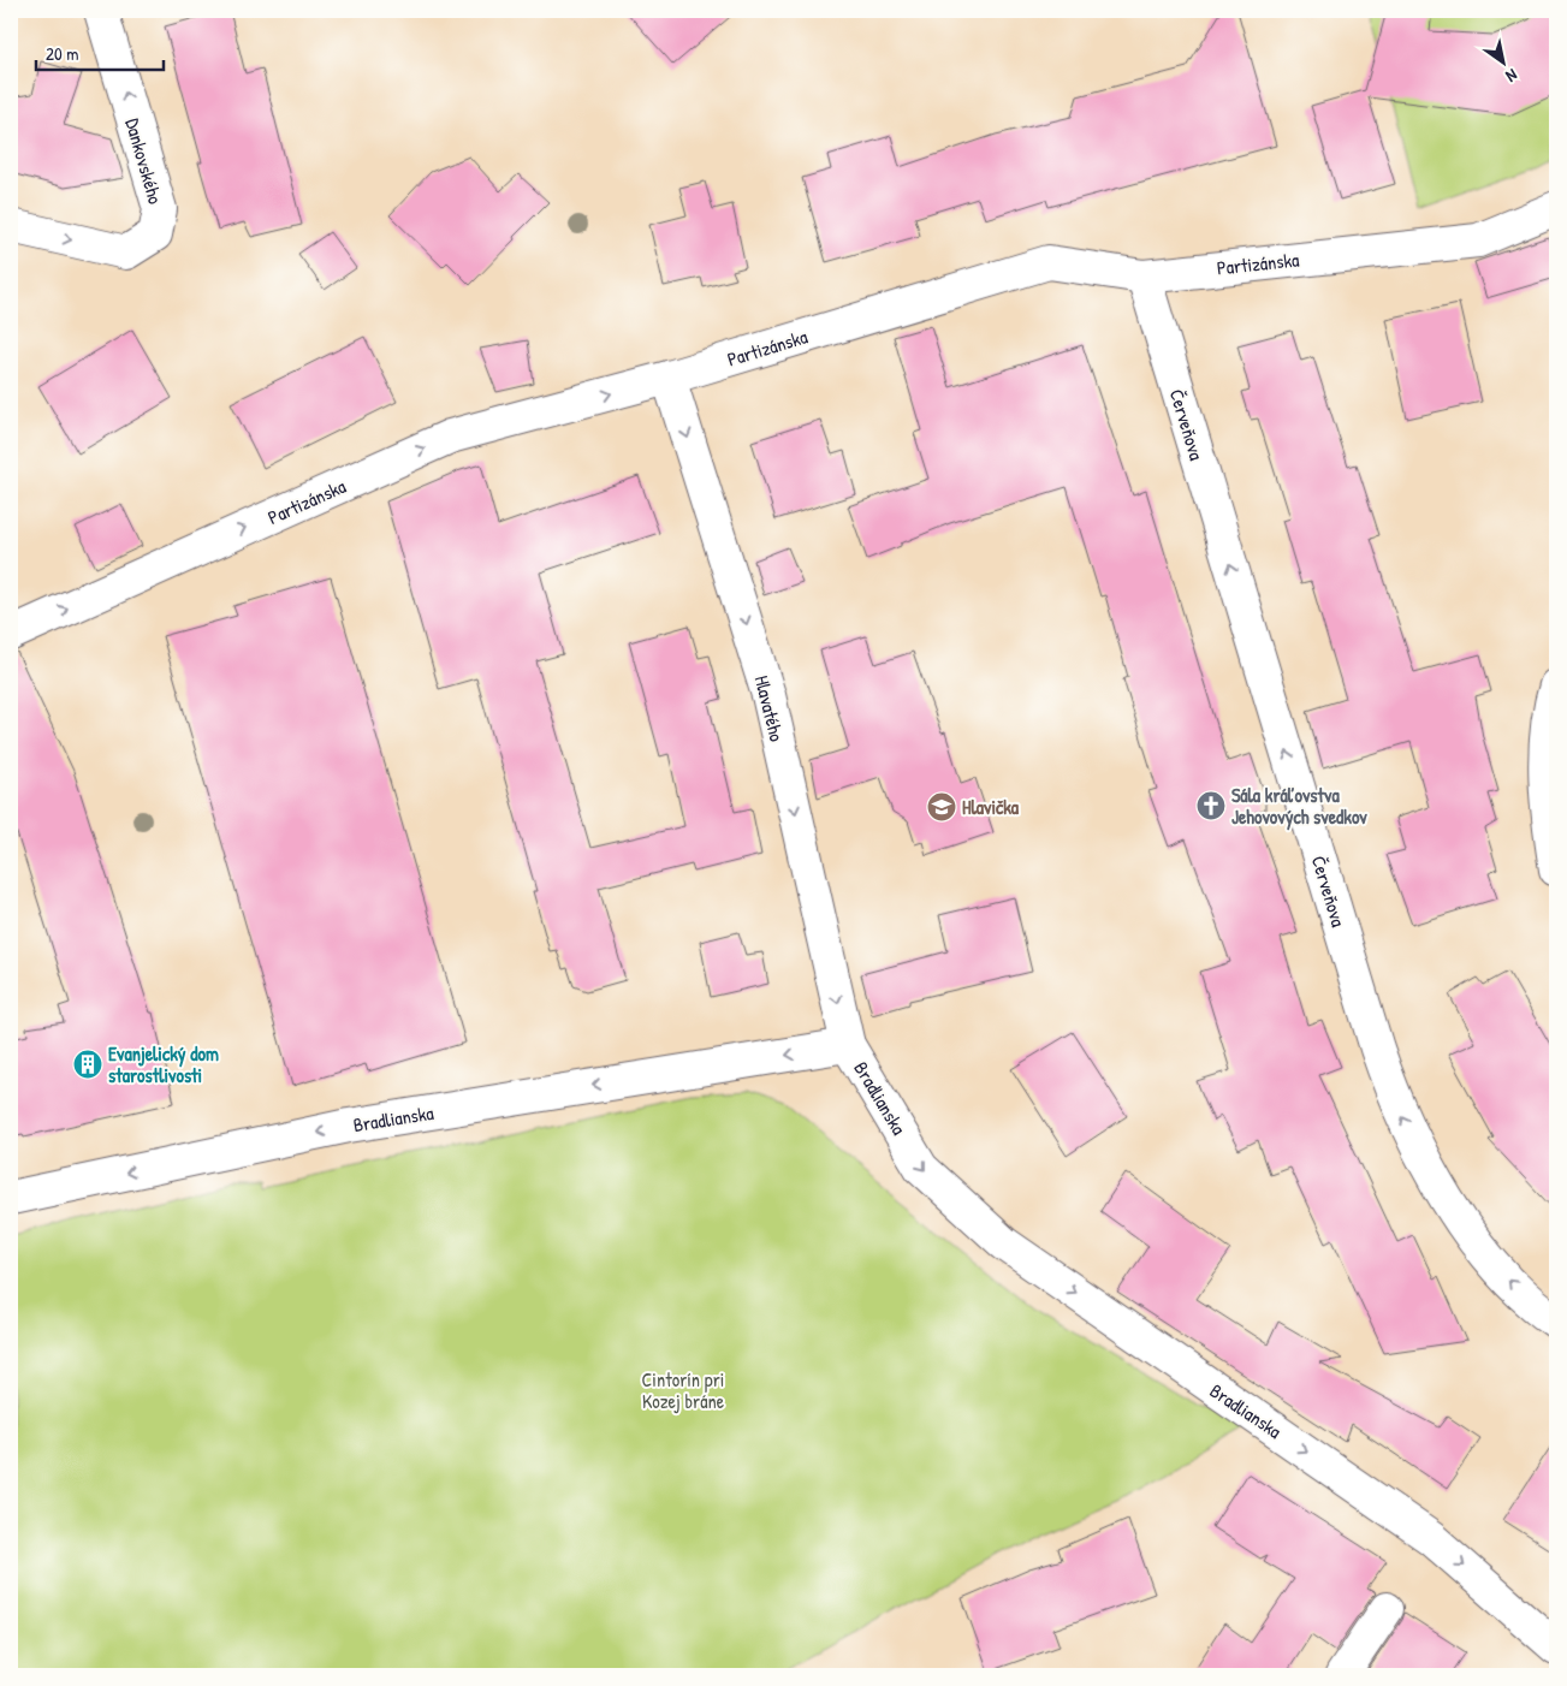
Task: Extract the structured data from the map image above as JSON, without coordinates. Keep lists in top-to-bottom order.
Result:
{
  "streets": {
    "street": [
      "Dankovského",
      "Partizánska",
      "Červeňova",
      "Hlavatého",
      "Bradlianska"
    ]
  },
  "crossings": [
    ["Partizánska", "Červeňova"],
    ["Partizánska", "Hlavatého"],
    ["Hlavatého", "Bradlianska"]
  ],
  "one_way": ["Partizánska", "Červeňova", "Hlavatého"],
  "parks": ["Cintorín pri Kozej bráne"],
  "places": {
    "church": ["Sála kráľovstva Jehovových svedkov"],
    "school or university": ["Hlavička"],
    "building": ["Evanjelický dom starostlivosti"]
  },
  "scale_bar": "20 m",
  "north": "bottom right"
}
